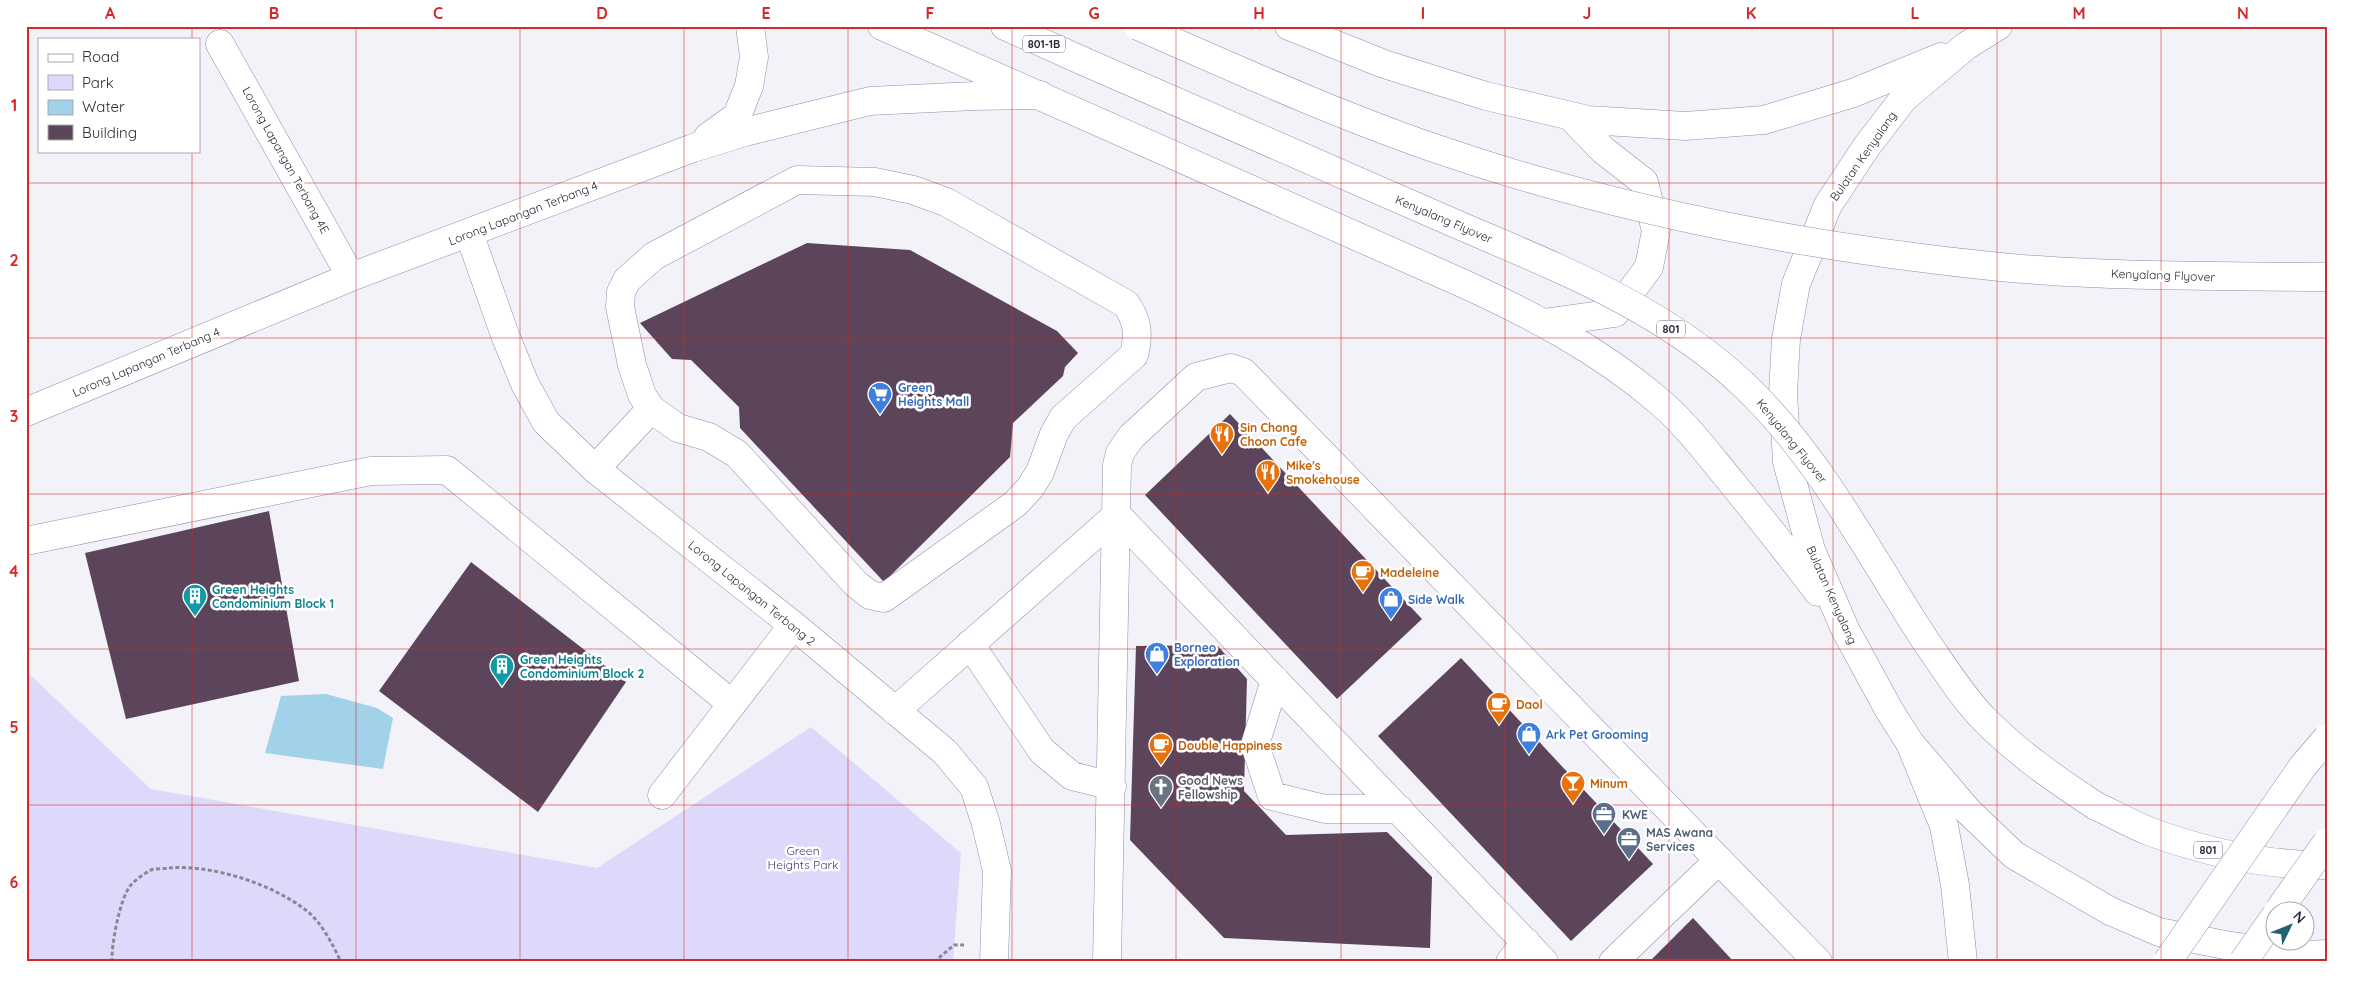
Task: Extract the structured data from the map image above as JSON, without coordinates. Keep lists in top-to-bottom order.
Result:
{
  "streets": {
    "main road": [
      "801-1B",
      "Bulatan Kenyalang",
      "Lorong Lapangan Terbang 4E",
      "Lorong Lapangan Terbang 4",
      "Kenyalang Flyover",
      "801",
      "Lorong Lapangan Terbang 2"
    ]
  },
  "crossings": [
    ["801-1B", "Kenyalang Flyover"],
    ["Lorong Lapangan Terbang 4E", "Lorong Lapangan Terbang 4"],
    ["Lorong Lapangan Terbang 4", "Lorong Lapangan Terbang 2"]
  ],
  "parks": ["Green Heights Park"],
  "places": {
    "supermarket": ["Green Heights Mall"],
    "restaurant": ["Sin Chong Choon Cafe", "Mike's Smokehouse"],
    "cafe": ["Madeleine", "Daol", "Double Happiness"],
    "building": ["Green Heights Condominium Block 1", "Green Heights Condominium Block 2"],
    "shop": ["Side Walk", "Borneo Exploration", "Ark Pet Grooming"],
    "bar": ["Minum"],
    "church": ["Good News Fellowship"],
    "office": ["KWE", "MAS Awana Services"]
  },
  "legend": [
    "Road",
    "Park",
    "Water",
    "Building"
  ],
  "north": "top right",
  "grid": {
    "columns": [
      "A",
      "B",
      "C",
      "D",
      "E",
      "F",
      "G",
      "H",
      "I",
      "J",
      "K",
      "L",
      "M",
      "N"
    ],
    "rows": [
      "1",
      "2",
      "3",
      "4",
      "5",
      "6"
    ]
  }
}
